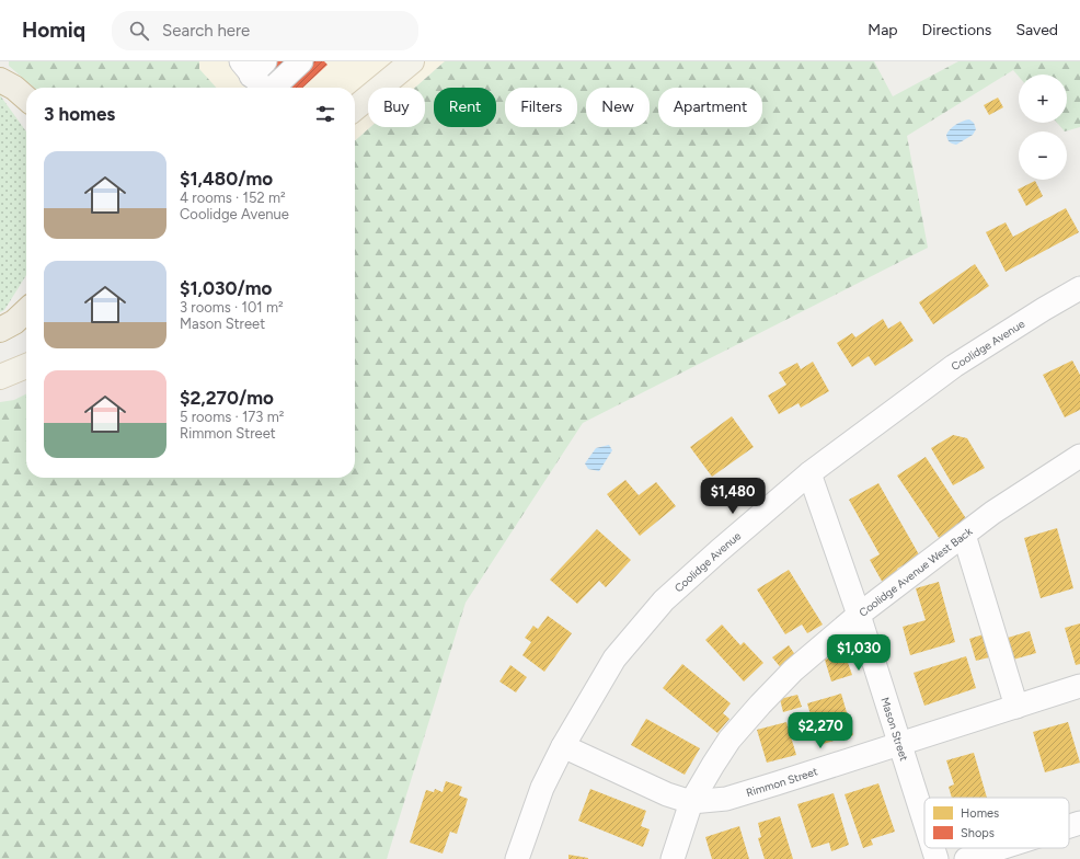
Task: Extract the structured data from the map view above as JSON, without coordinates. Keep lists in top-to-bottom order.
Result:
{
  "streets": {
    "street": [
      "Coolidge Avenue",
      "Coolidge Avenue West Back",
      "Mason Street",
      "Rimmon Street"
    ]
  },
  "crossings": [
    ["Coolidge Avenue", "Mason Street"],
    ["Coolidge Avenue", "Rimmon Street"],
    ["Coolidge Avenue West Back", "Mason Street"],
    ["Coolidge Avenue West Back", "Rimmon Street"],
    ["Mason Street", "Rimmon Street"]
  ],
  "legend": ["Homes", "Shops"],
  "page": {
    "header": "Homiq",
    "search": "Search here",
    "nav": ["Map", "Directions", "Saved"],
    "map_buttons": ["+", "−"],
    "chip": [
      "Buy",
      "Rent",
      "Filters",
      "New",
      "Apartment"
    ],
    "heading": "3 homes",
    "list": [
      {
        "name": "$1,480/mo",
        "note": "4 rooms · 152 m² · Coolidge Avenue"
      },
      {
        "name": "$1,030/mo",
        "note": "3 rooms · 101 m² · Mason Street"
      },
      {
        "name": "$2,270/mo",
        "note": "5 rooms · 173 m² · Rimmon Street"
      }
    ],
    "price": ["$1,480", "$1,030", "$2,270"]
  }
}
